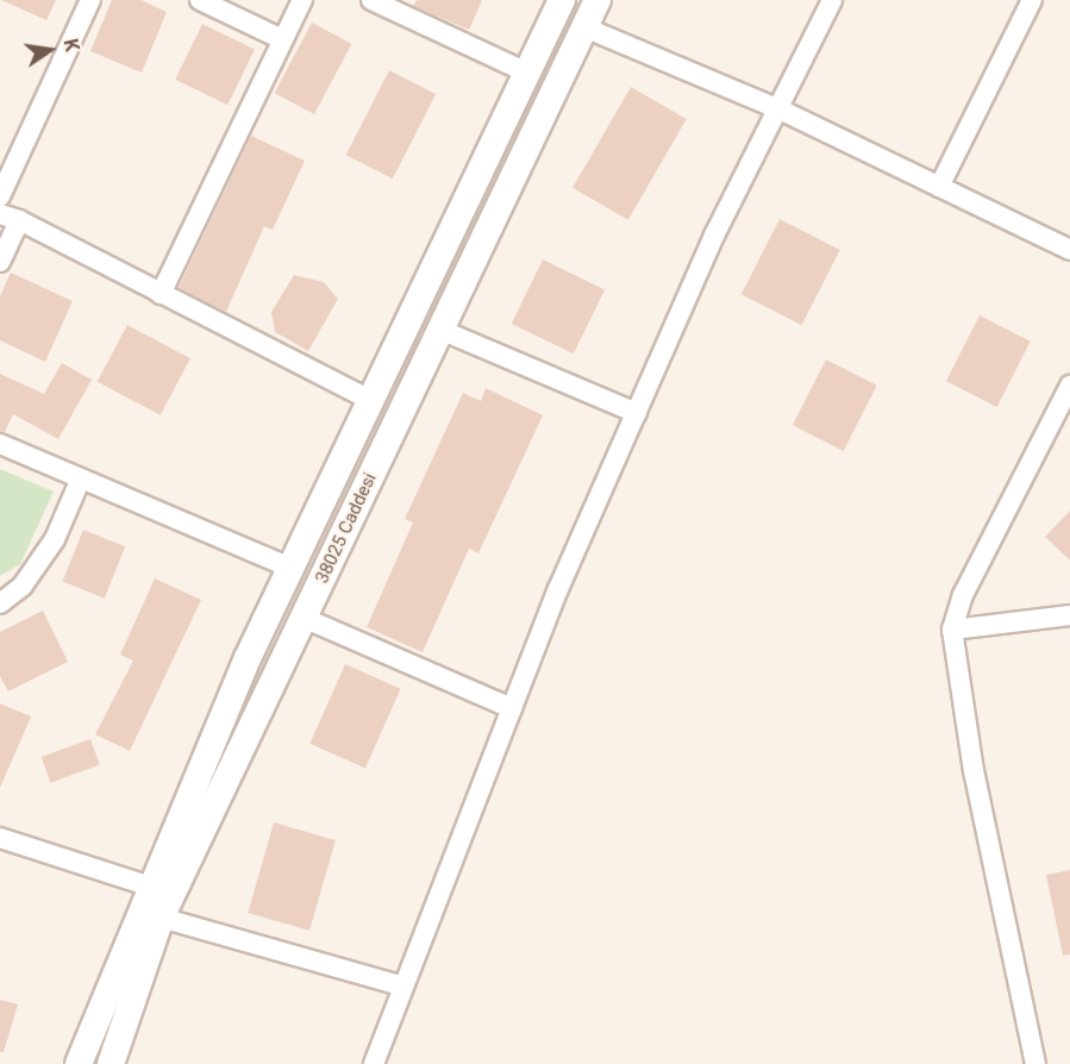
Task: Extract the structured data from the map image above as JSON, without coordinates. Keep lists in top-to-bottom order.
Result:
{
  "streets": {
    "main road": ["38025 Caddesi"]
  },
  "north": "right"
}
